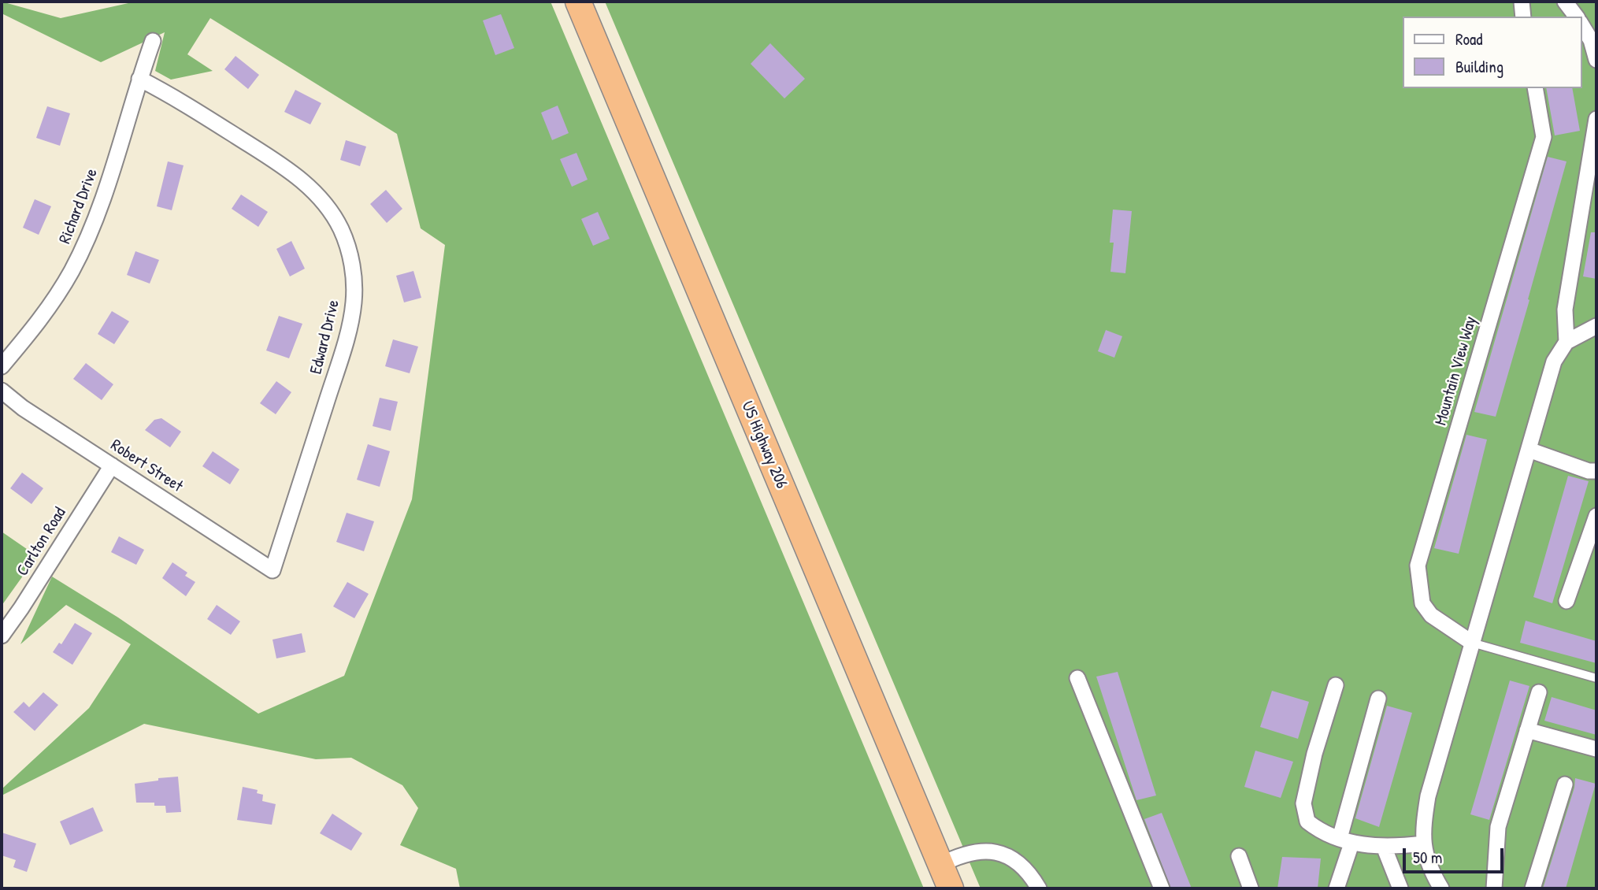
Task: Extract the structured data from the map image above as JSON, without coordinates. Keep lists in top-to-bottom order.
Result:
{
  "streets": {
    "highway": ["US Highway 206"],
    "street": [
      "Richard Drive",
      "Edward Drive",
      "Mountain View Way",
      "Robert Street",
      "Carlton Road"
    ]
  },
  "crossings": [
    ["Richard Drive", "Edward Drive"],
    ["Edward Drive", "Robert Street"],
    ["Robert Street", "Carlton Road"]
  ],
  "legend": ["Road", "Building"],
  "scale_bar": "50 m"
}
